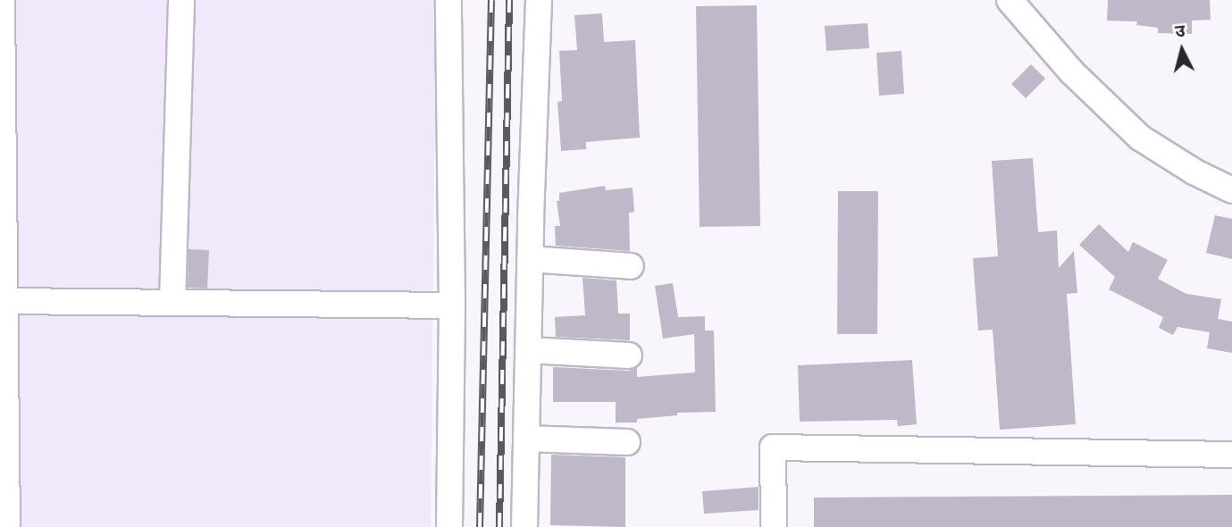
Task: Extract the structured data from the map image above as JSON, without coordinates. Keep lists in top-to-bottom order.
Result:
{
  "north": "top"
}
